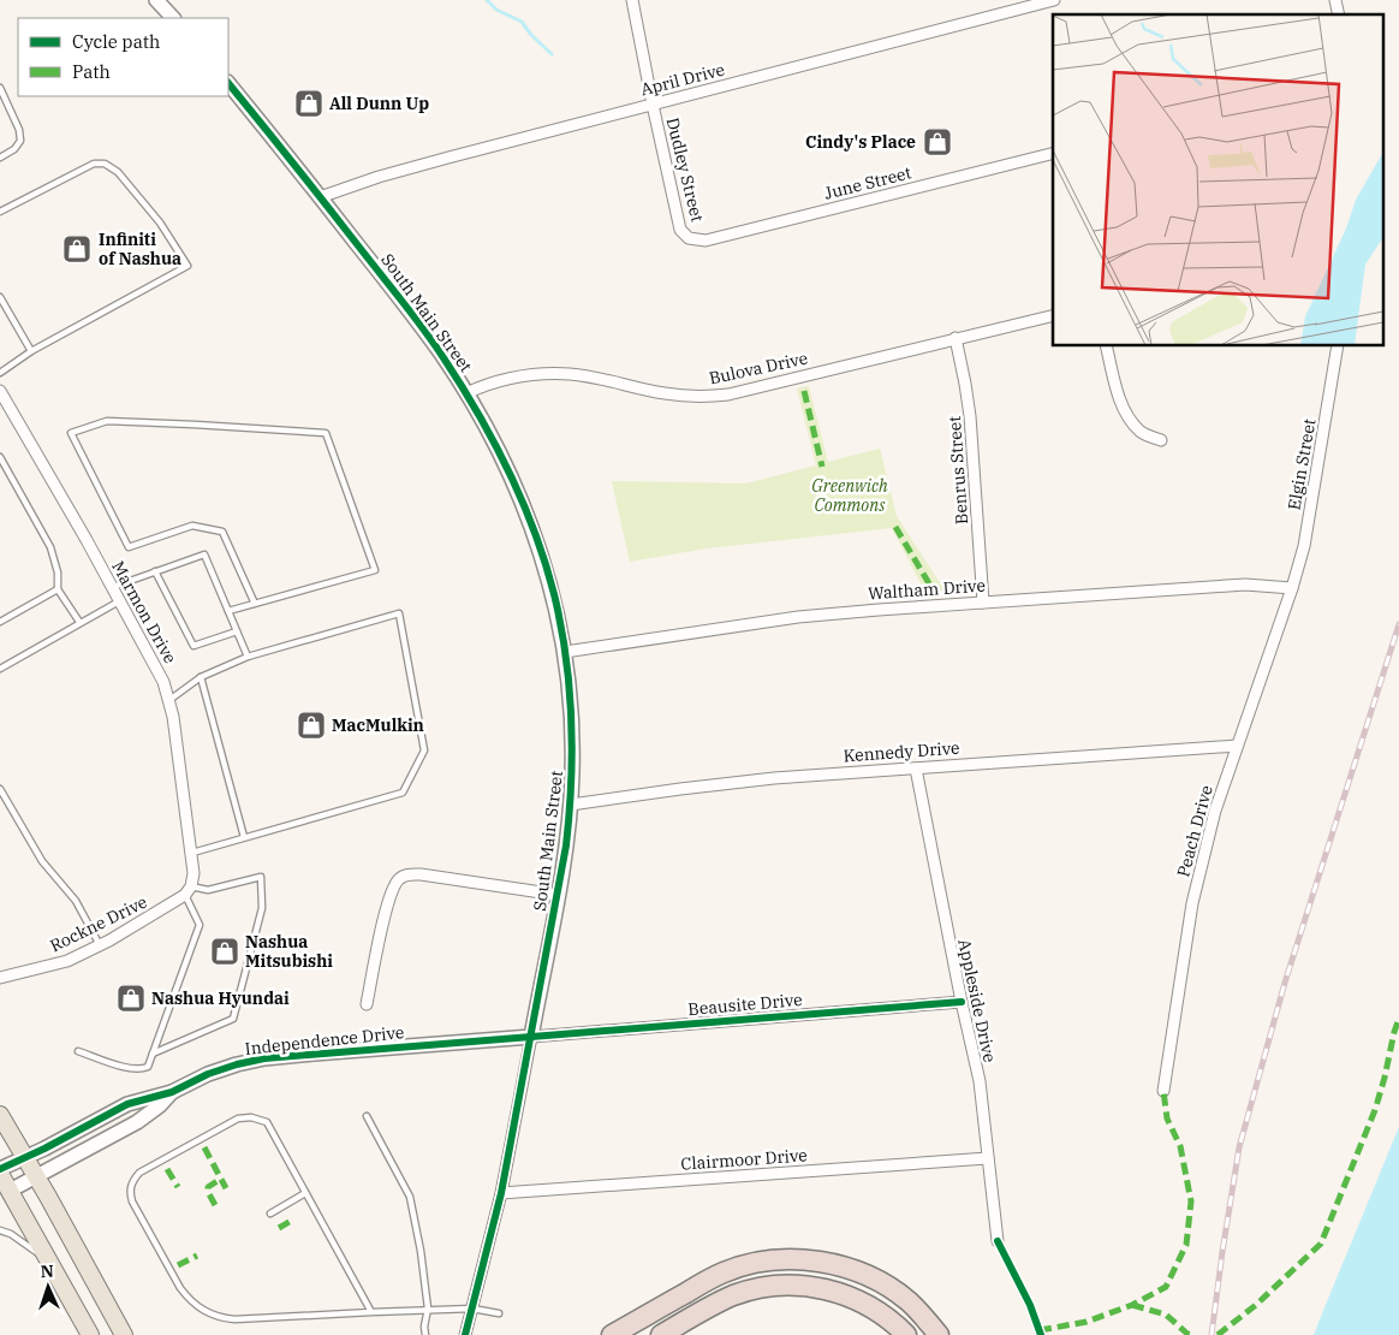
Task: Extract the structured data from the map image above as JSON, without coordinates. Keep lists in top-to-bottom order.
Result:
{
  "streets": {
    "street": [
      "April Drive",
      "Dudley Street",
      "June Street",
      "South Main Street",
      "Bulova Drive",
      "Elgin Street",
      "Benrus Street",
      "Waltham Drive",
      "Marmon Drive",
      "Kennedy Drive",
      "Peach Drive",
      "Rockne Drive",
      "Appleside Drive",
      "Beausite Drive",
      "Independence Drive",
      "Clairmoor Drive"
    ]
  },
  "crossings": [
    ["April Drive", "Dudley Street"],
    ["April Drive", "South Main Street"],
    ["Dudley Street", "June Street"],
    ["South Main Street", "Bulova Drive"],
    ["South Main Street", "Waltham Drive"],
    ["South Main Street", "Kennedy Drive"],
    ["South Main Street", "Beausite Drive"],
    ["South Main Street", "Independence Drive"],
    ["South Main Street", "Clairmoor Drive"],
    ["Bulova Drive", "Benrus Street"],
    ["Elgin Street", "Waltham Drive"],
    ["Elgin Street", "Peach Drive"],
    ["Benrus Street", "Waltham Drive"],
    ["Waltham Drive", "Peach Drive"],
    ["Marmon Drive", "Rockne Drive"],
    ["Kennedy Drive", "Peach Drive"],
    ["Kennedy Drive", "Appleside Drive"],
    ["Appleside Drive", "Beausite Drive"],
    ["Appleside Drive", "Clairmoor Drive"],
    ["Beausite Drive", "Independence Drive"]
  ],
  "parks": ["Greenwich Commons"],
  "places": {
    "shop": [
      "All Dunn Up",
      "Cindy's Place",
      "Infiniti of Nashua",
      "MacMulkin",
      "Nashua Mitsubishi",
      "Nashua Hyundai"
    ]
  },
  "legend": ["Cycle path", "Path"],
  "north": "top"
}
